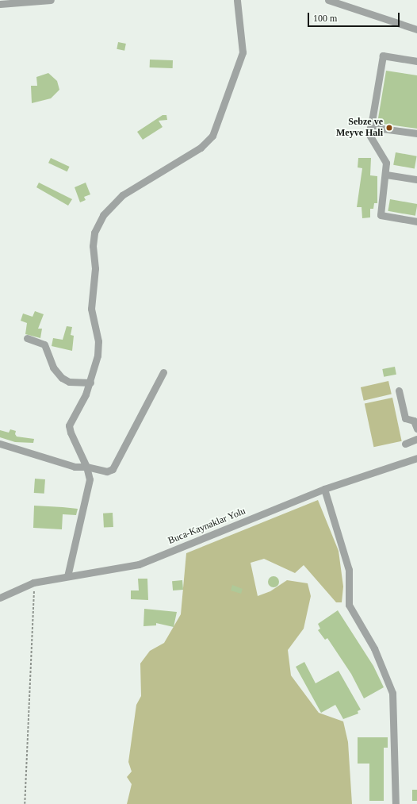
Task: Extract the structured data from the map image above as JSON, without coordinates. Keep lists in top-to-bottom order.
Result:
{
  "streets": {
    "street": ["Buca-Kaynaklar Yolu"]
  },
  "places": ["Sebze ve Meyve Hali"],
  "scale_bar": "100 m"
}
